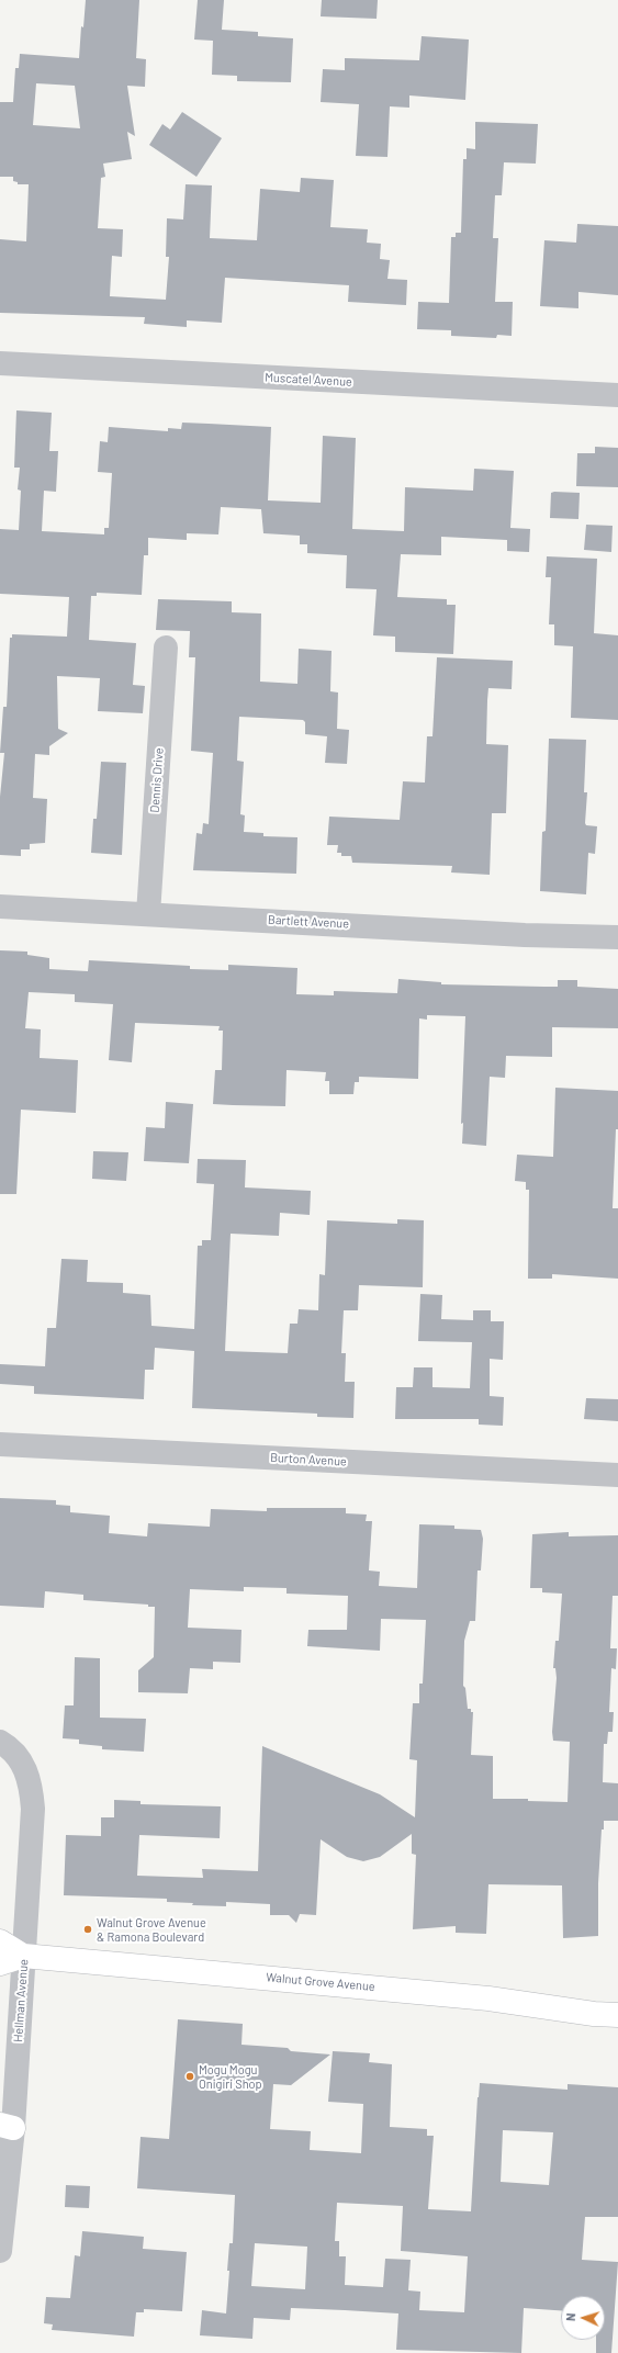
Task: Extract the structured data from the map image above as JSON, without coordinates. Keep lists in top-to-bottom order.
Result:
{
  "streets": {
    "main road": ["Walnut Grove Avenue"],
    "street": [
      "Muscatel Avenue",
      "Dennis Drive",
      "Bartlett Avenue",
      "Burton Avenue",
      "Hellman Avenue"
    ]
  },
  "crossings": [
    ["Dennis Drive", "Bartlett Avenue"],
    ["Walnut Grove Avenue", "Hellman Avenue"]
  ],
  "places": ["Walnut Grove Avenue & Ramona Boulevard", "Mogu Mogu Onigiri Shop"],
  "north": "left"
}
